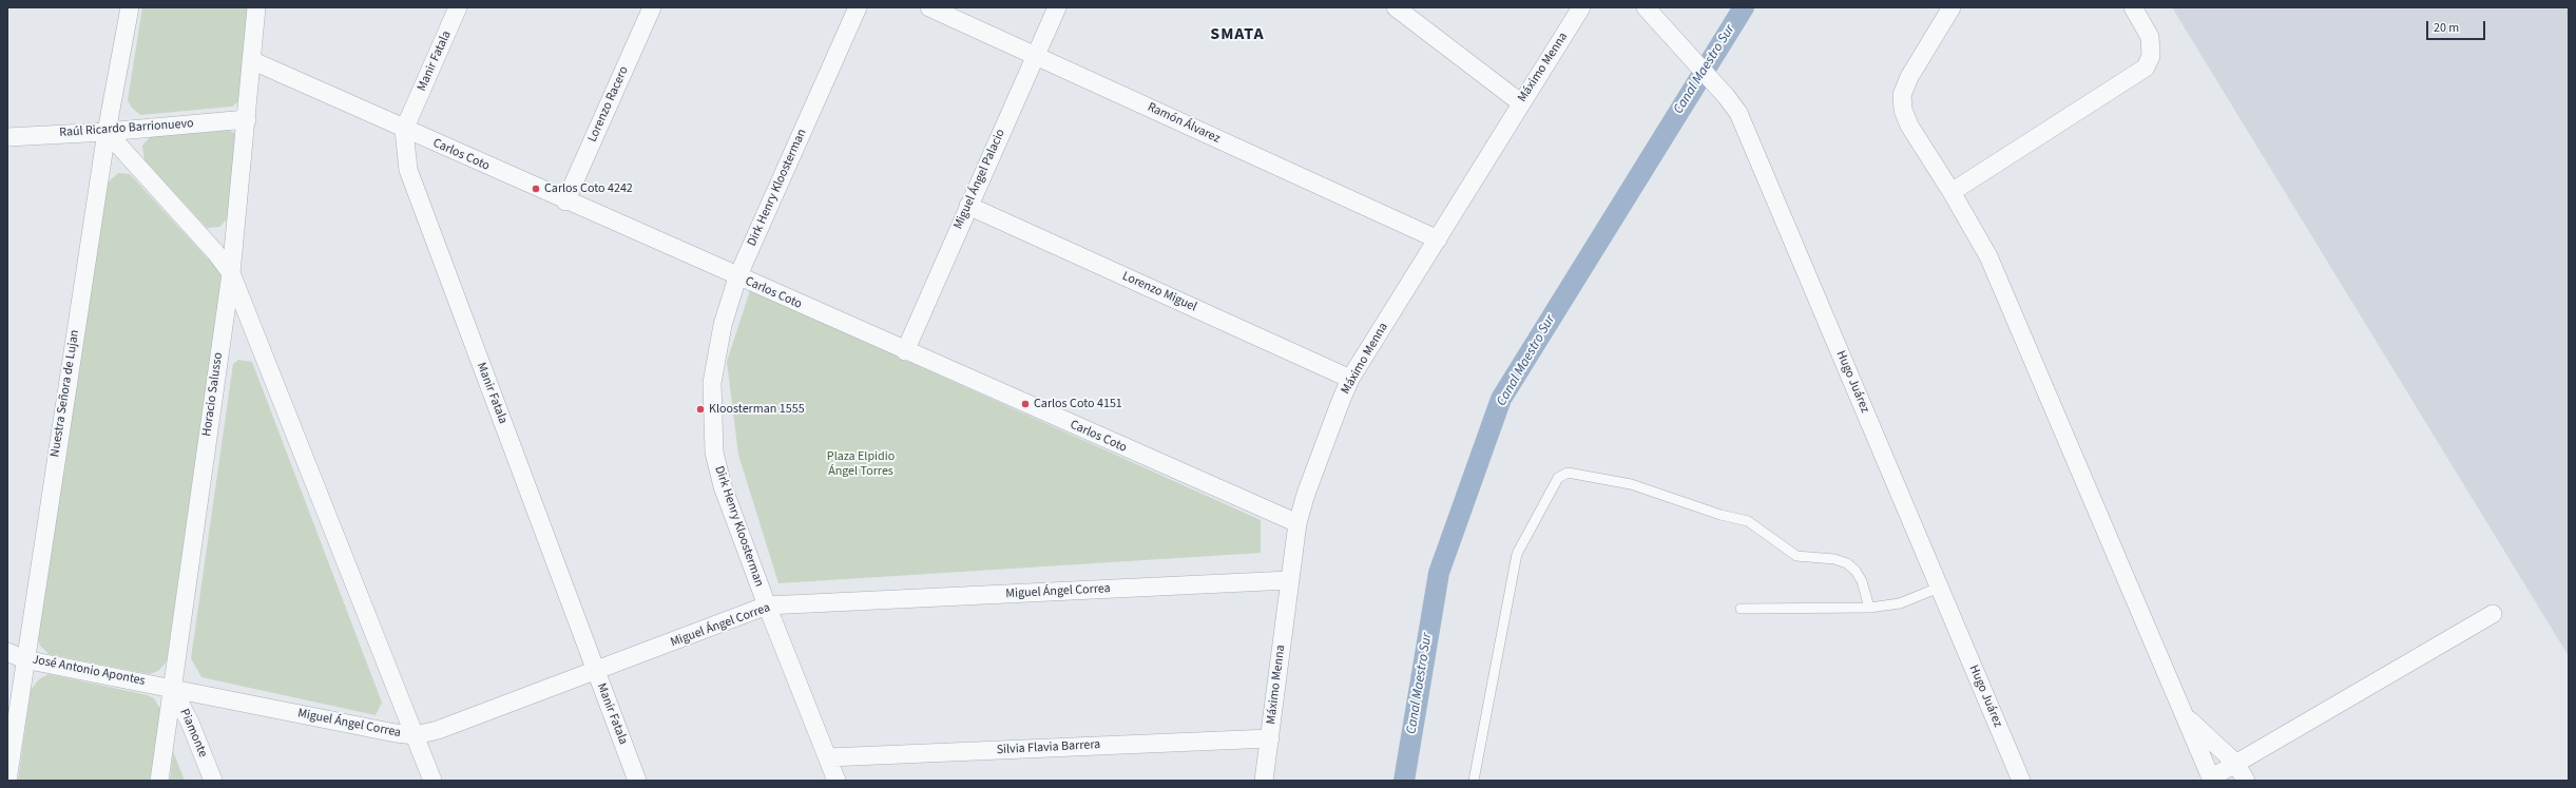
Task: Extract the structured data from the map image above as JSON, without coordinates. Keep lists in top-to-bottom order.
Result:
{
  "streets": {
    "street": [
      "Manir Fatala",
      "Máximo Menna",
      "Lorenzo Racero",
      "Ramón Álvarez",
      "Raúl Ricardo Barrionuevo",
      "Carlos Coto",
      "Miguel Ángel Palacio",
      "Dirk Henry Kloosterman",
      "Lorenzo Miguel",
      "Hugo Juárez",
      "Nuestra Señora de Lujan",
      "Horacio Salusso",
      "Miguel Ángel Correa",
      "José Antonio Apontes",
      "Piamonte",
      "Silvia Flavia Barrera"
    ]
  },
  "crossings": [
    ["Manir Fatala", "Carlos Coto"],
    ["Manir Fatala", "Miguel Ángel Correa"],
    ["Máximo Menna", "Ramón Álvarez"],
    ["Máximo Menna", "Carlos Coto"],
    ["Máximo Menna", "Lorenzo Miguel"],
    ["Máximo Menna", "Miguel Ángel Correa"],
    ["Máximo Menna", "Silvia Flavia Barrera"],
    ["Lorenzo Racero", "Carlos Coto"],
    ["Ramón Álvarez", "Miguel Ángel Palacio"],
    ["Raúl Ricardo Barrionuevo", "Nuestra Señora de Lujan"],
    ["Raúl Ricardo Barrionuevo", "Horacio Salusso"],
    ["Carlos Coto", "Miguel Ángel Palacio"],
    ["Carlos Coto", "Dirk Henry Kloosterman"],
    ["Carlos Coto", "Horacio Salusso"],
    ["Miguel Ángel Palacio", "Lorenzo Miguel"],
    ["Dirk Henry Kloosterman", "Miguel Ángel Correa"],
    ["Dirk Henry Kloosterman", "Silvia Flavia Barrera"],
    ["Nuestra Señora de Lujan", "José Antonio Apontes"],
    ["Horacio Salusso", "Miguel Ángel Correa"],
    ["Horacio Salusso", "José Antonio Apontes"],
    ["Horacio Salusso", "Piamonte"],
    ["Miguel Ángel Correa", "José Antonio Apontes"],
    ["Miguel Ángel Correa", "Piamonte"],
    ["José Antonio Apontes", "Piamonte"]
  ],
  "districts": ["SMATA"],
  "water": ["Canal Maestro Sur"],
  "parks": ["Plaza Elpidio Ángel Torres"],
  "places": ["Carlos Coto 4242", "Carlos Coto 4151", "Kloosterman 1555"],
  "scale_bar": "20 m"
}
